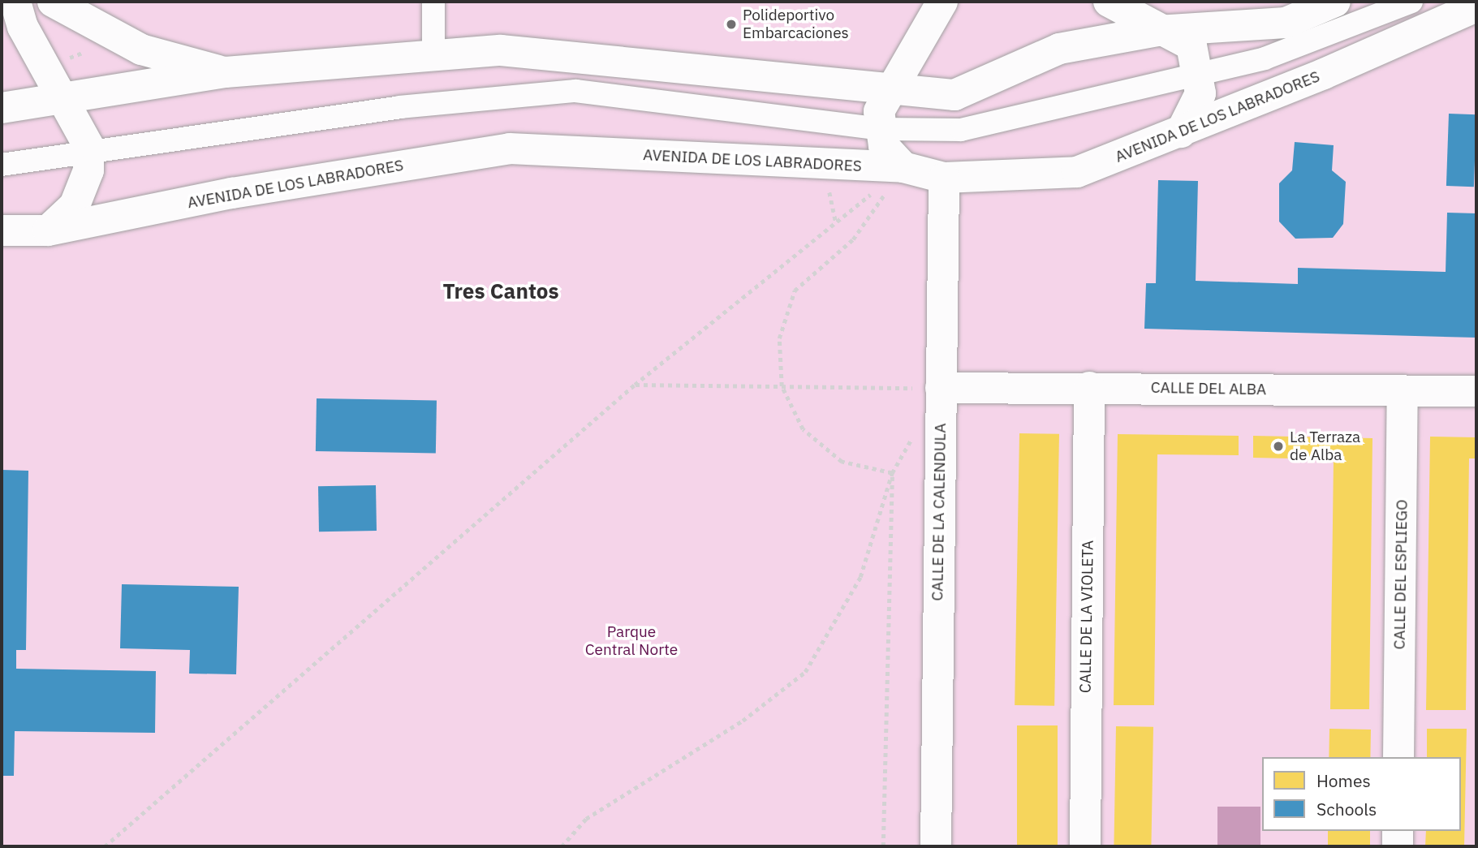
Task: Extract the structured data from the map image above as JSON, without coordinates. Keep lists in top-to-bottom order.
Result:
{
  "streets": {
    "street": [
      "AVENIDA DE LOS LABRADORES",
      "CALLE DEL ALBA",
      "CALLE DE LA CALENDULA",
      "CALLE DEL ESPLIEGO",
      "CALLE DE LA VIOLETA"
    ]
  },
  "crossings": [
    ["AVENIDA DE LOS LABRADORES", "CALLE DE LA CALENDULA"],
    ["CALLE DEL ALBA", "CALLE DE LA CALENDULA"],
    ["CALLE DEL ALBA", "CALLE DEL ESPLIEGO"],
    ["CALLE DEL ALBA", "CALLE DE LA VIOLETA"]
  ],
  "districts": ["Tres Cantos"],
  "parks": ["Parque Central Norte"],
  "places": ["Polideportivo Embarcaciones", "La Terraza de Alba"],
  "legend": ["Homes", "Schools"]
}
